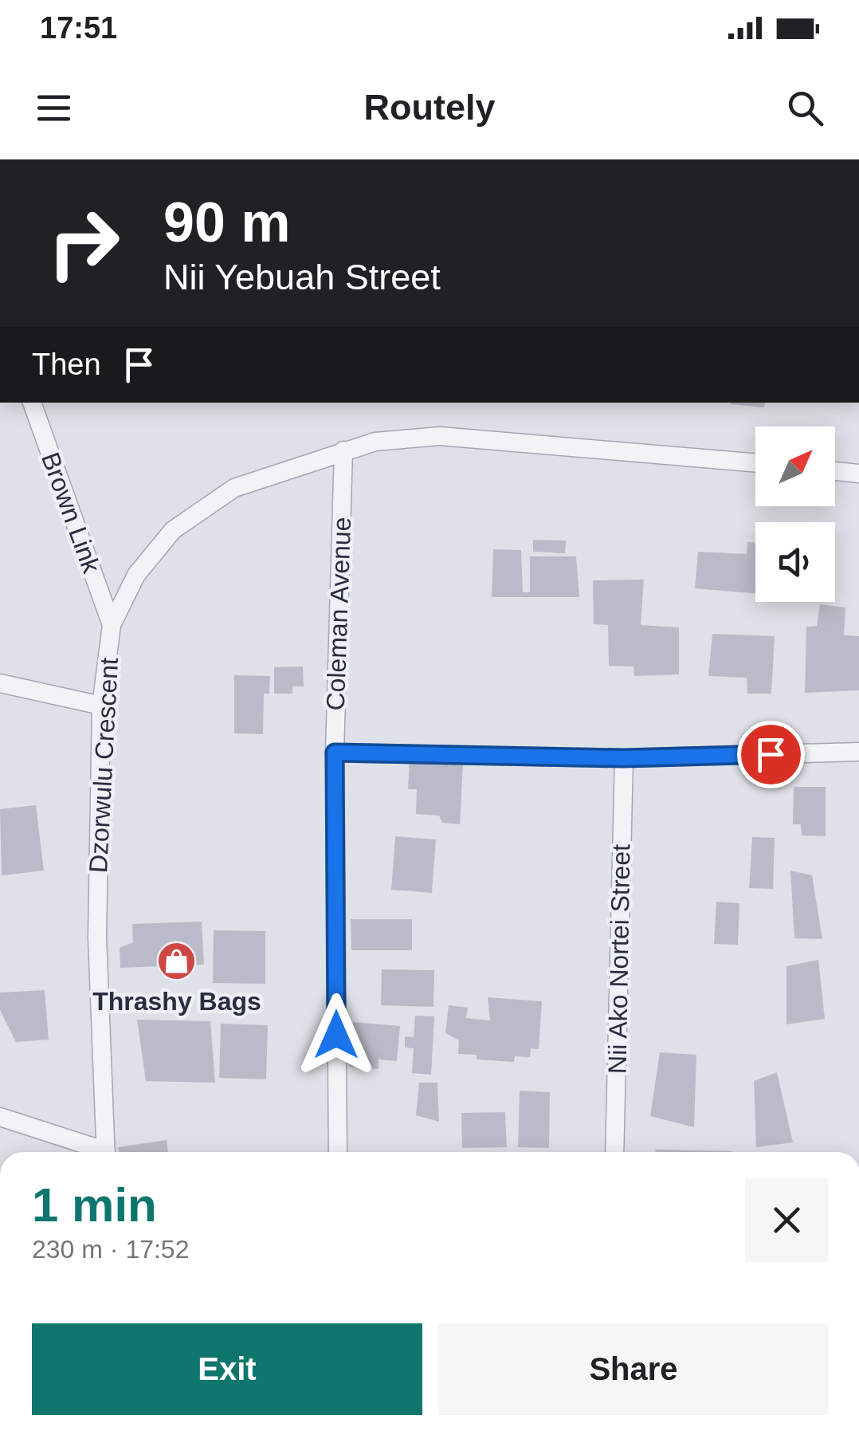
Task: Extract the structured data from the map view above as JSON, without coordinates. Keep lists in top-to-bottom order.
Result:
{
  "streets": {
    "street": [
      "Brown Link",
      "Coleman Avenue",
      "Dzorwulu Crescent",
      "Nii Ako Nortei Street"
    ]
  },
  "crossings": [
    ["Brown Link", "Dzorwulu Crescent"],
    ["Coleman Avenue", "Dzorwulu Crescent"]
  ],
  "places": {
    "shop": ["Thrashy Bags"]
  },
  "north": "top right",
  "page": {
    "status": "17:51",
    "header": "Routely",
    "turn": ["90 m", "Nii Yebuah Street"],
    "then": "Then",
    "heading": ["1 min", "230 m · 17:52"],
    "buttons": ["Exit", "Share"]
  }
}
